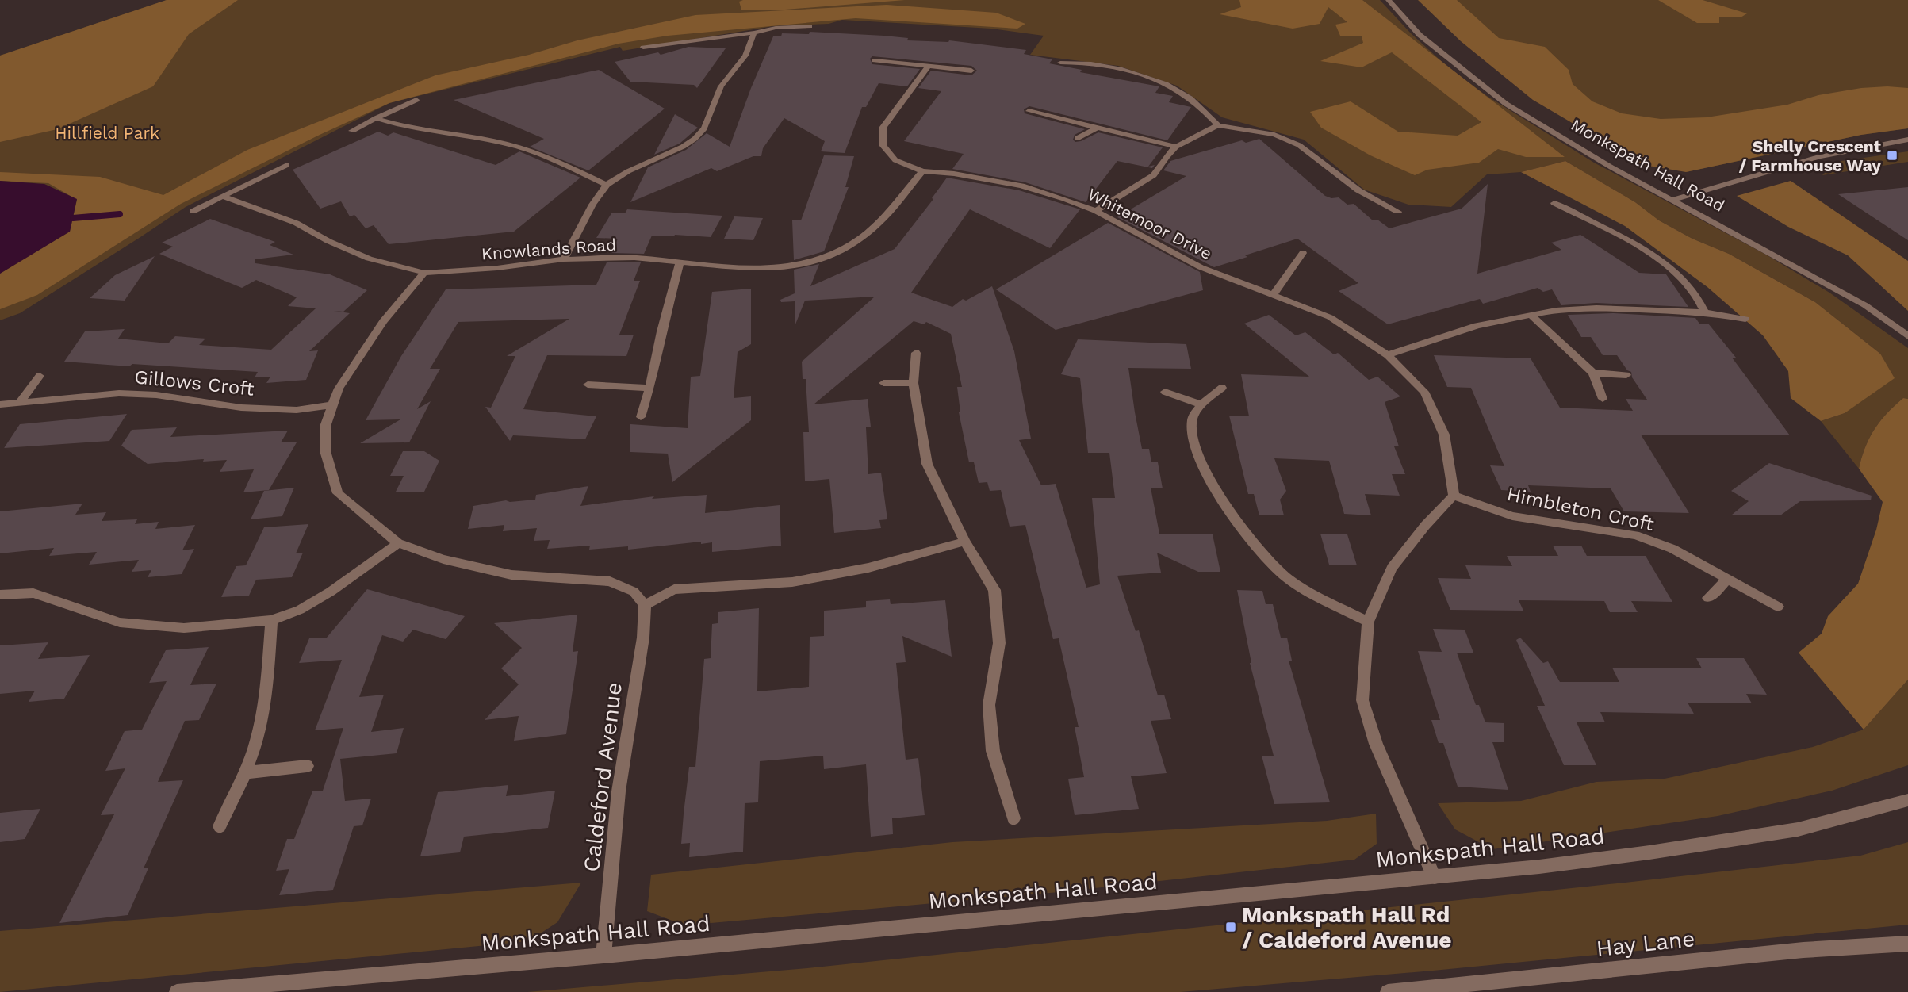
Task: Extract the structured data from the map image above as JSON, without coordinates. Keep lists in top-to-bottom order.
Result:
{
  "streets": {
    "street": [
      "Monkspath Hall Road",
      "Whitemoor Drive",
      "Knowlands Road",
      "Gillows Croft",
      "Himbleton Croft",
      "Caldeford Avenue",
      "Hay Lane"
    ]
  },
  "crossings": [
    ["Monkspath Hall Road", "Caldeford Avenue"],
    ["Whitemoor Drive", "Knowlands Road"],
    ["Whitemoor Drive", "Himbleton Croft"]
  ],
  "parks": ["Hillfield Park"],
  "places": {
    "transit": ["Shelly Crescent / Farmhouse Way", "Monkspath Hall Rd / Caldeford Avenue"]
  }
}
